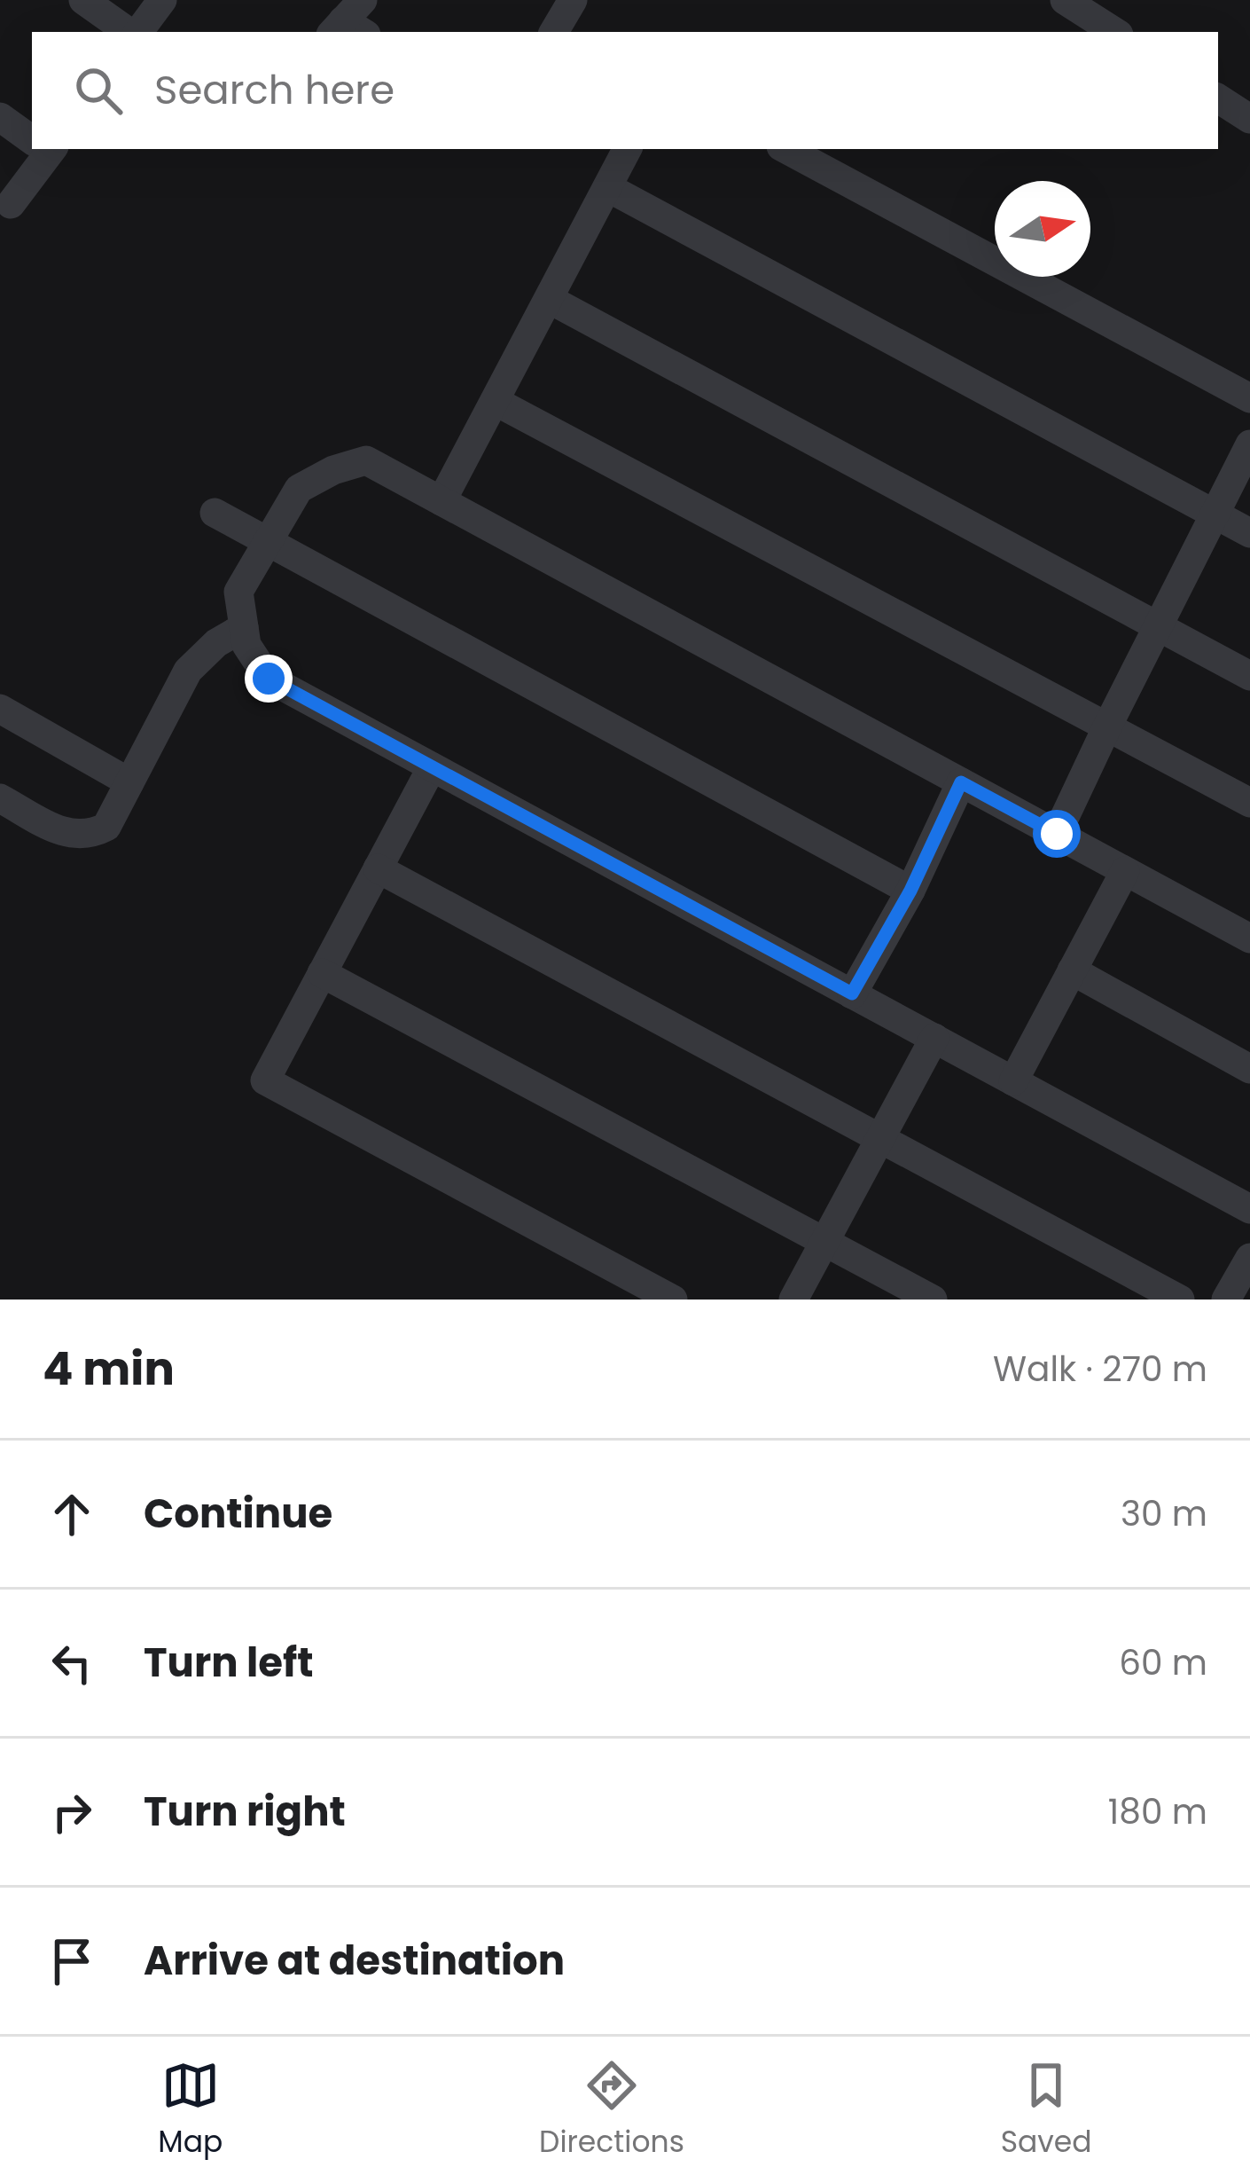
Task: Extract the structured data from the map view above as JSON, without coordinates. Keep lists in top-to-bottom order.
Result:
{
  "north": "right",
  "page": {
    "search": "Search here",
    "heading": ["4 min", "Walk · 270 m"],
    "list": [
      ["Continue", "30 m"],
      ["Turn left", "60 m"],
      ["Turn right", "180 m"],
      "Arrive at destination"
    ],
    "nav": ["Map", "Directions", "Saved"]
  }
}
